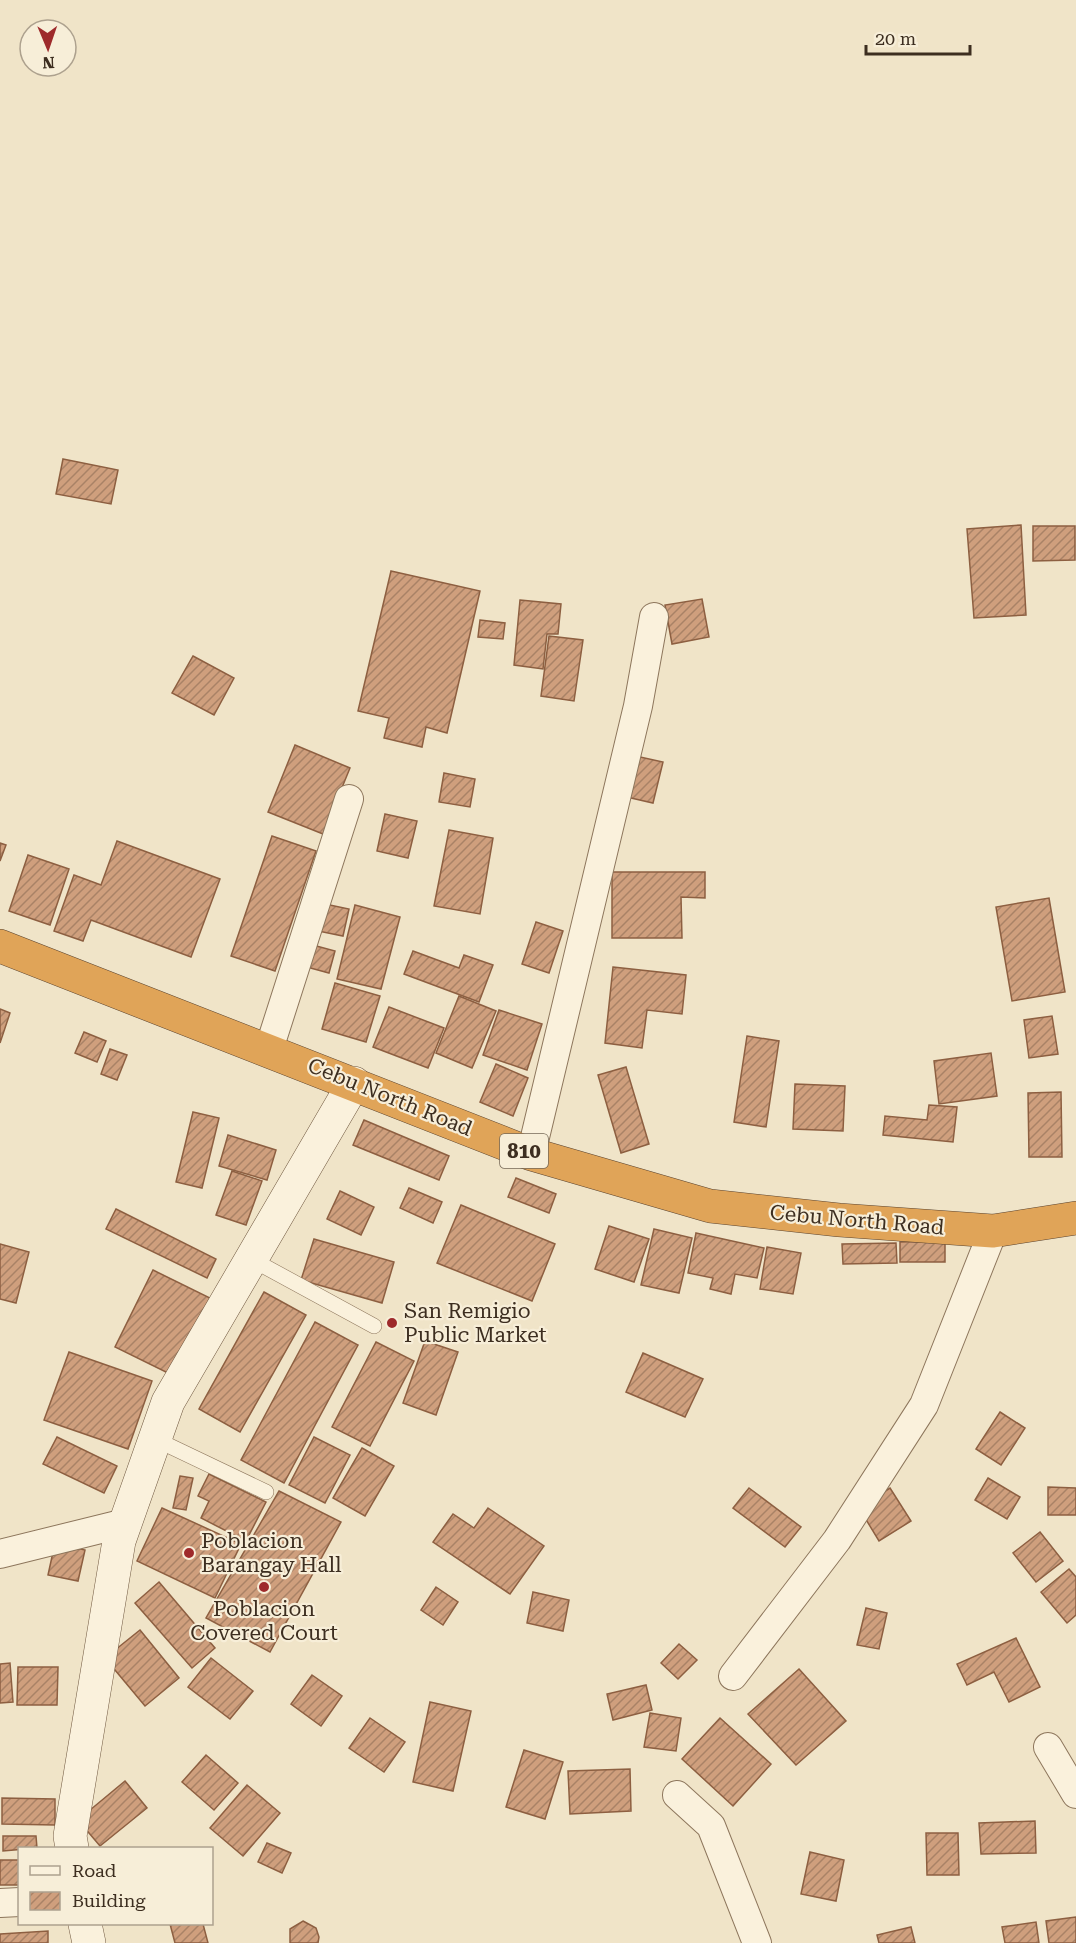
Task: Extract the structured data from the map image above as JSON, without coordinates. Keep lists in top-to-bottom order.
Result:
{
  "streets": {
    "highway": ["Cebu North Road", "810"]
  },
  "places": ["San Remigio Public Market", "Poblacion Barangay Hall", "Poblacion Covered Court"],
  "legend": ["Road", "Building"],
  "scale_bar": "20 m",
  "north": "bottom"
}
